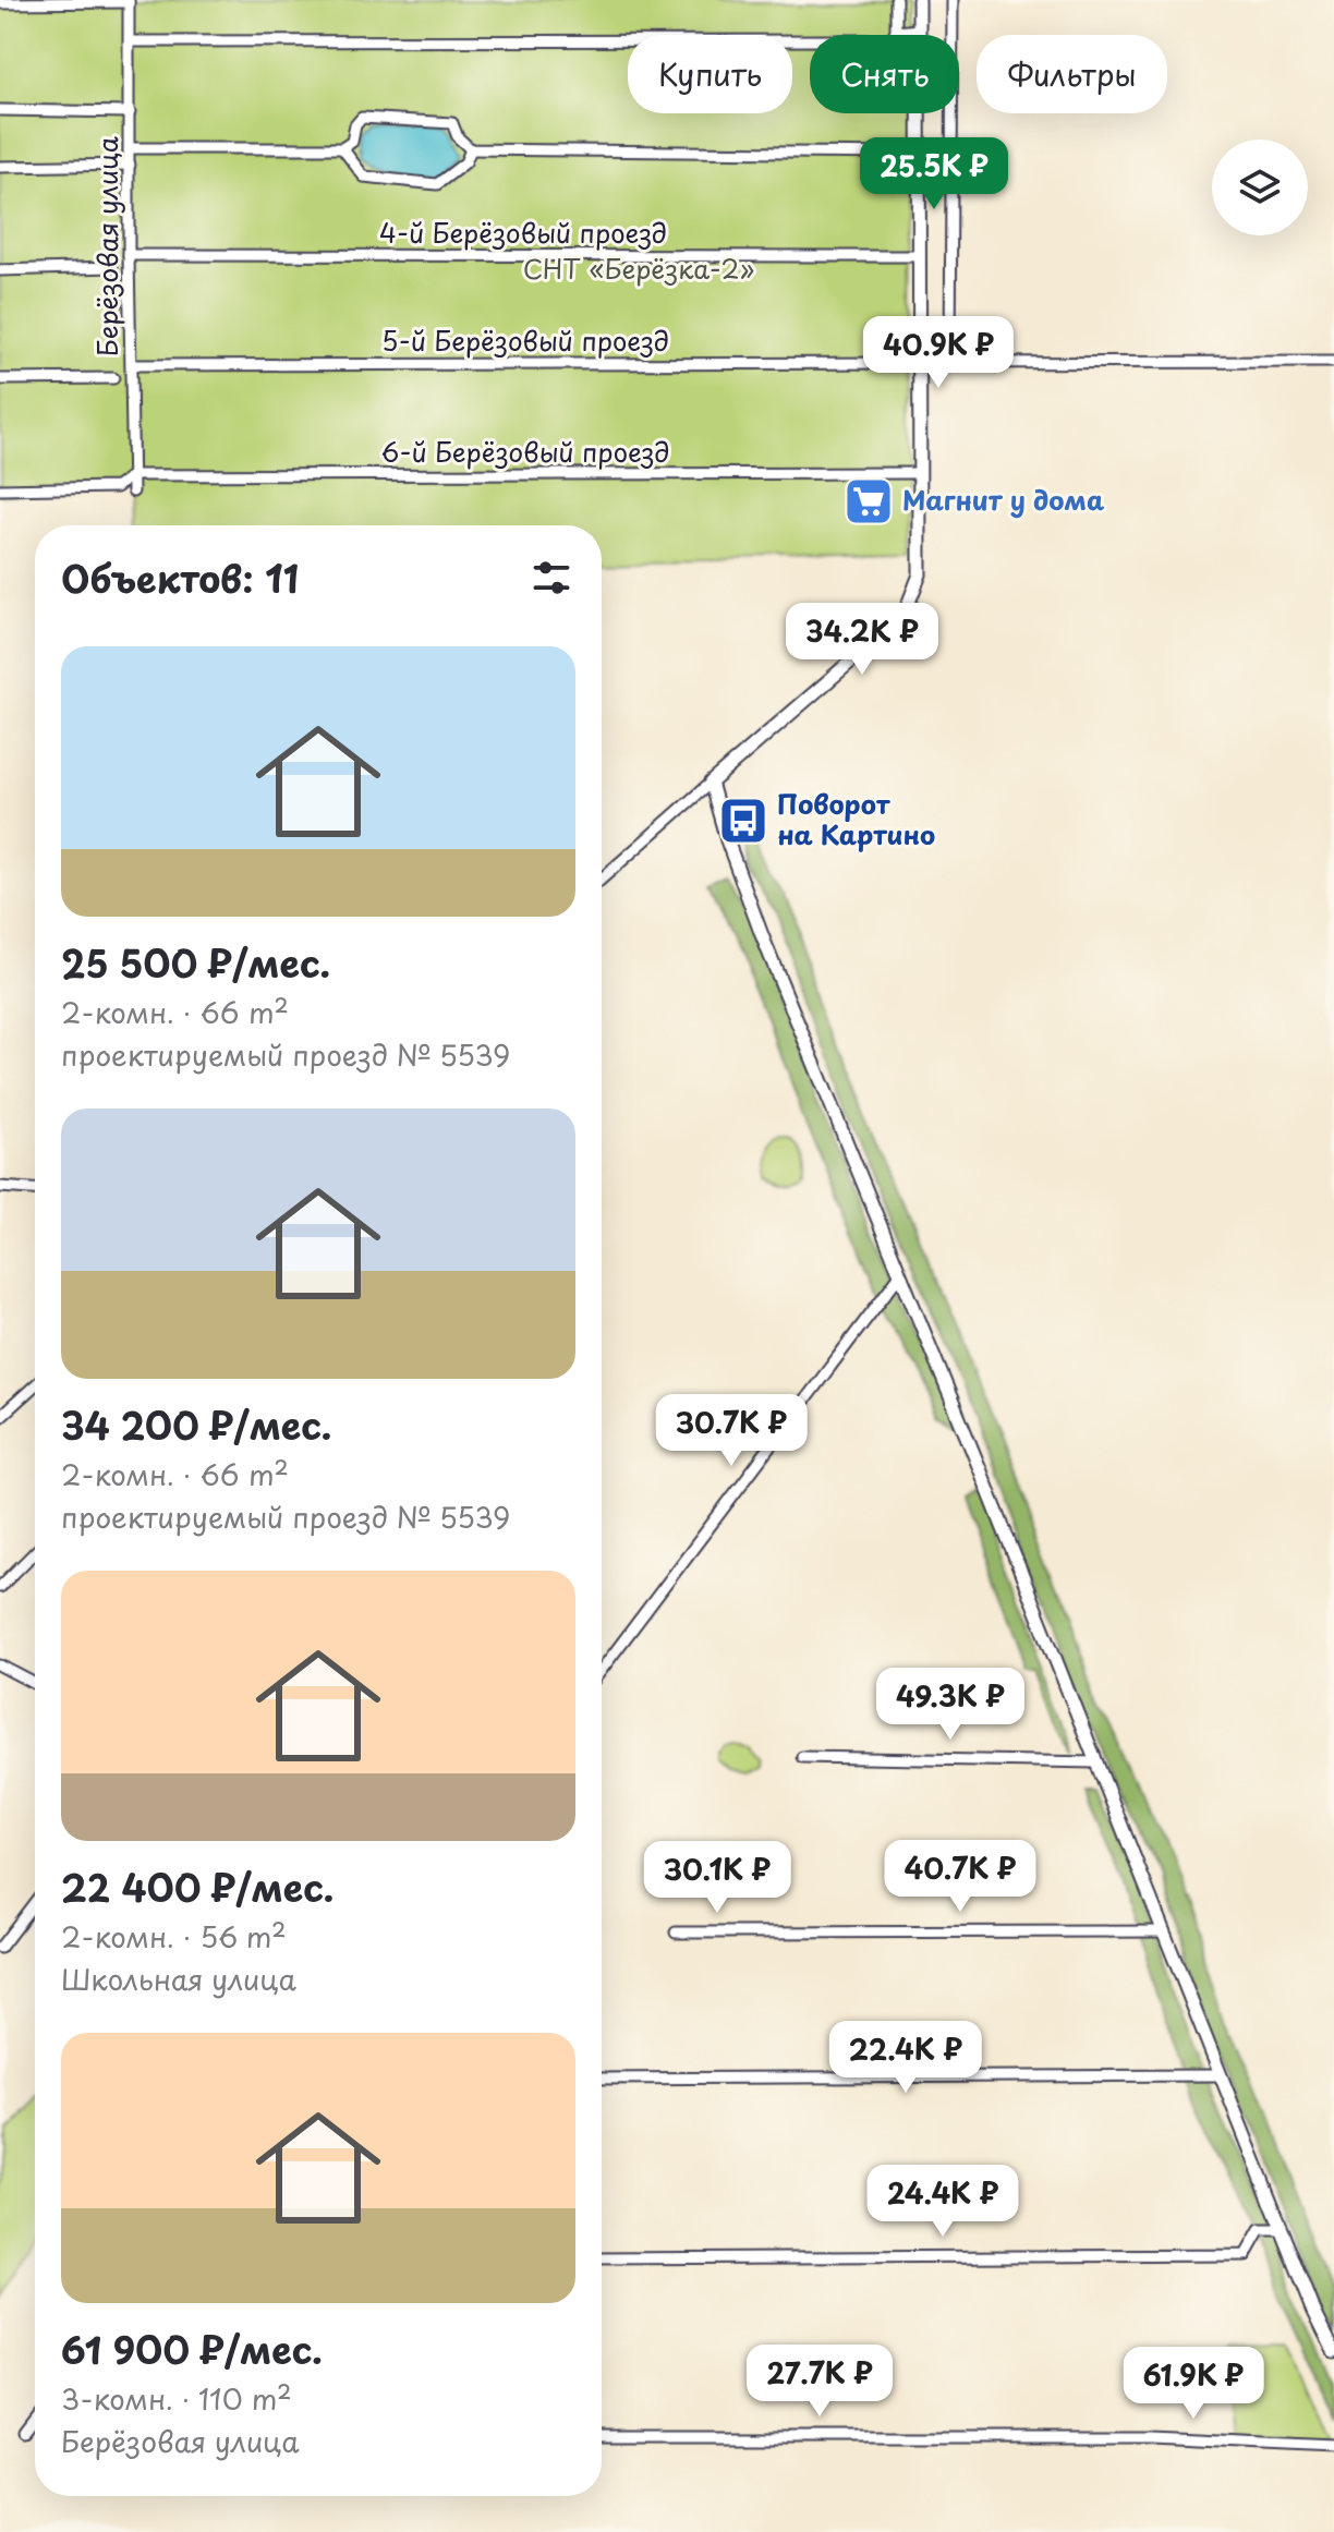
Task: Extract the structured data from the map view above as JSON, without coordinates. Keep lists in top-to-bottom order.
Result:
{
  "streets": {
    "street": [
      "4-й Берёзовый проезд",
      "Берёзовая улица",
      "5-й Берёзовый проезд",
      "6-й Берёзовый проезд"
    ]
  },
  "crossings": [
    ["4-й Берёзовый проезд", "Берёзовая улица"],
    ["Берёзовая улица", "5-й Берёзовый проезд"],
    ["Берёзовая улица", "6-й Берёзовый проезд"]
  ],
  "parks": ["СНТ «Берёзка-2»"],
  "places": {
    "supermarket": ["Магнит у дома"],
    "bus stop": ["Поворот на Картино"]
  },
  "page": {
    "chip": ["Купить", "Снять", "Фильтры"],
    "price": [
      "25.5K ₽",
      "40.9K ₽",
      "34.2K ₽",
      "30.7K ₽",
      "49.3K ₽",
      "40.7K ₽",
      "30.1K ₽",
      "22.4K ₽",
      "24.4K ₽",
      "27.7K ₽",
      "61.9K ₽"
    ],
    "heading": "Объектов: 11",
    "list": [
      {
        "name": "25 500 ₽/мес.",
        "note": "2-комн. · 66 m² · проектируемый проезд № 5539"
      },
      {
        "name": "34 200 ₽/мес.",
        "note": "2-комн. · 66 m² · проектируемый проезд № 5539"
      },
      {
        "name": "22 400 ₽/мес.",
        "note": "2-комн. · 56 m² · Школьная улица"
      },
      {
        "name": "61 900 ₽/мес.",
        "note": "3-комн. · 110 m² · Берёзовая улица"
      }
    ]
  }
}
